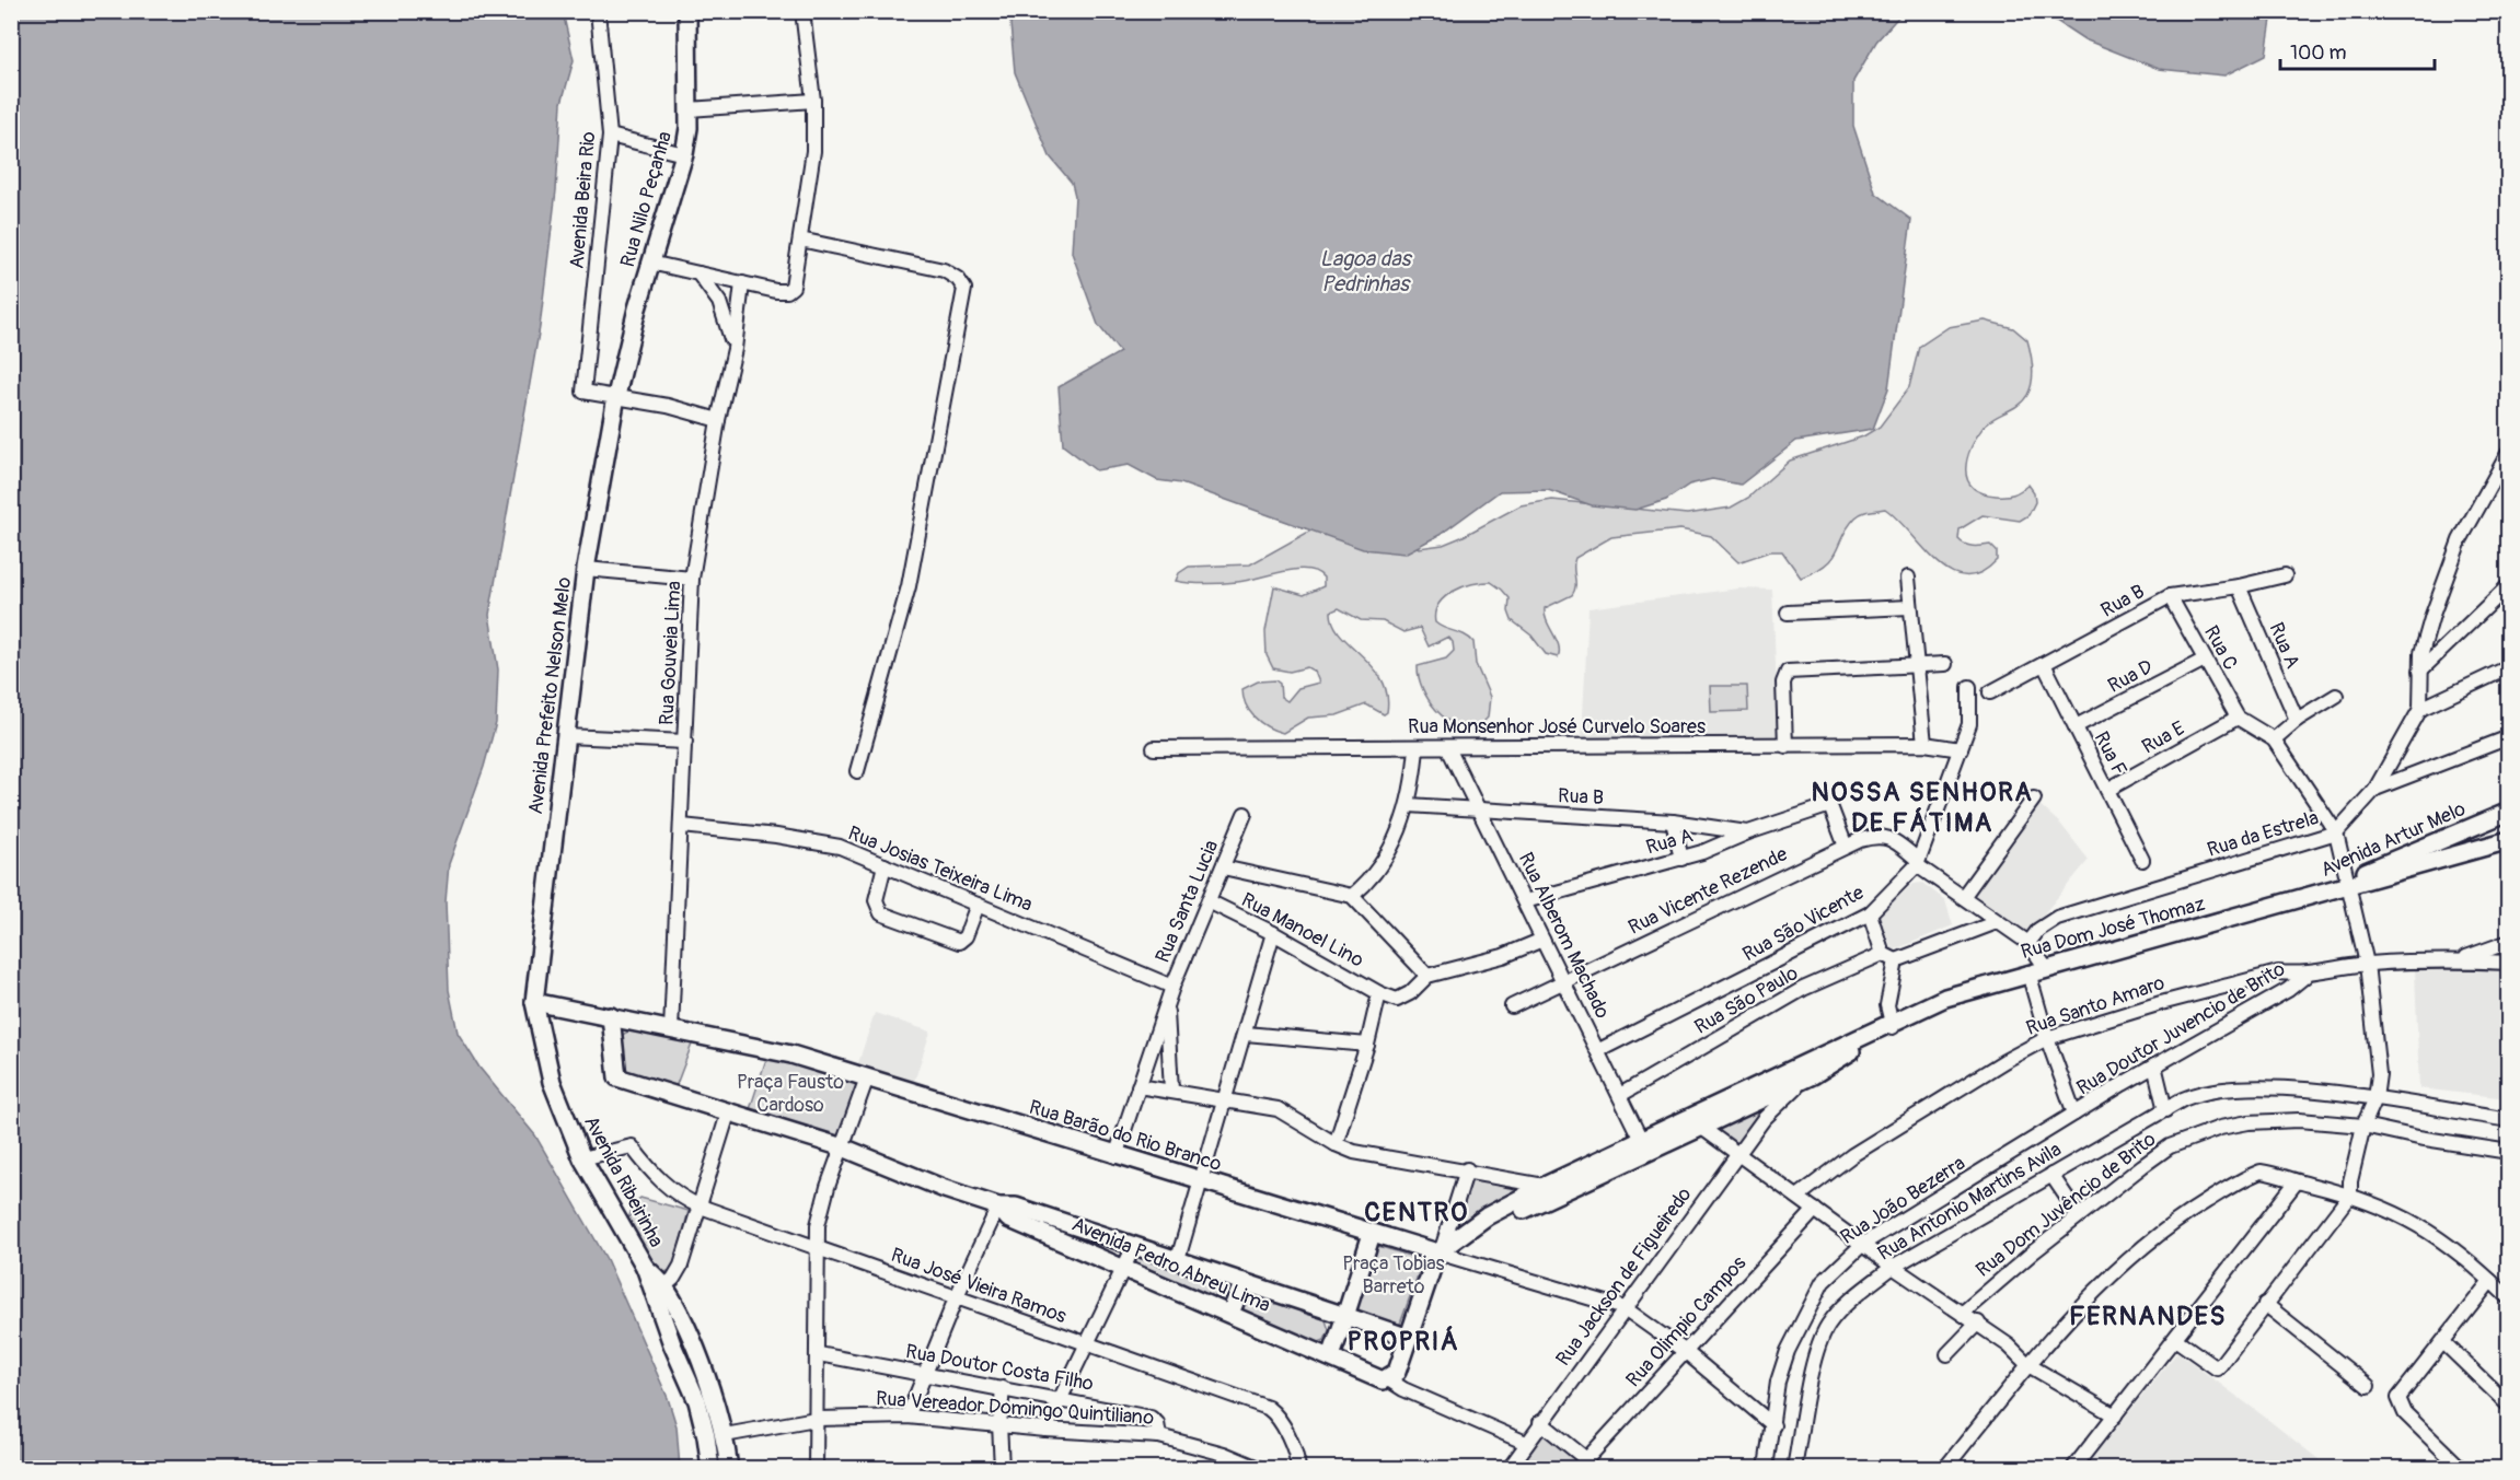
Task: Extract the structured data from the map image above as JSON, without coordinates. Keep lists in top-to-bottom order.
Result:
{
  "streets": {
    "main road": [
      "Rua Nilo Peçanha",
      "Avenida Prefeito Nelson Melo",
      "Avenida Artur Melo",
      "Rua Dom José Thomaz",
      "Rua Barão do Rio Branco",
      "Avenida Ribeirinha",
      "Avenida Pedro Abreu Lima"
    ],
    "street": [
      "Avenida Beira Rio",
      "Rua B",
      "Rua A",
      "Rua C",
      "Rua Gouveia Lima",
      "Rua D",
      "Rua Monsenhor José Curvelo Soares",
      "Rua E",
      "Rua F",
      "Rua da Estrela",
      "Rua Josias Teixeira Lima",
      "Rua Vicente Rezende",
      "Rua Santa Lucia",
      "Rua São Vicente",
      "Rua Manoel Lino",
      "Rua Alberom Machado",
      "Rua São Paulo",
      "Rua Santo Amaro",
      "Rua Doutor Juvencio de Brito",
      "Rua João Bezerra",
      "Rua Antonio Martins Avila",
      "Rua Dom Juvêncio de Brito",
      "Rua Jackson de Figueiredo",
      "Rua José Vieira Ramos",
      "Rua Olimpio Campos",
      "Rua Doutor Costa Filho",
      "Rua Vereador Domingo Quintiliano"
    ]
  },
  "crossings": [
    ["Rua Nilo Peçanha", "Avenida Beira Rio"],
    ["Rua Nilo Peçanha", "Avenida Prefeito Nelson Melo"],
    ["Avenida Beira Rio", "Avenida Prefeito Nelson Melo"],
    ["Rua B", "Rua A"],
    ["Rua B", "Rua C"],
    ["Rua B", "Rua F"],
    ["Rua B", "Rua Alberom Machado"],
    ["Rua A", "Rua Vicente Rezende"],
    ["Rua A", "Rua Alberom Machado"],
    ["Rua C", "Rua D"],
    ["Rua C", "Rua E"],
    ["Rua Gouveia Lima", "Rua Josias Teixeira Lima"],
    ["Rua D", "Rua F"],
    ["Avenida Prefeito Nelson Melo", "Avenida Ribeirinha"],
    ["Rua Monsenhor José Curvelo Soares", "Rua São Vicente"],
    ["Rua Monsenhor José Curvelo Soares", "Rua Alberom Machado"],
    ["Rua E", "Rua F"],
    ["Avenida Artur Melo", "Rua Dom José Thomaz"],
    ["Rua Josias Teixeira Lima", "Rua Santa Lucia"],
    ["Rua Vicente Rezende", "Rua São Vicente"],
    ["Rua Vicente Rezende", "Rua Alberom Machado"],
    ["Rua Santa Lucia", "Rua Manoel Lino"],
    ["Rua Santa Lucia", "Rua Barão do Rio Branco"],
    ["Rua São Vicente", "Rua Alberom Machado"],
    ["Rua Alberom Machado", "Rua São Paulo"],
    ["Rua Santo Amaro", "Rua Doutor Juvencio de Brito"],
    ["Rua Doutor Juvencio de Brito", "Rua João Bezerra"],
    ["Avenida Ribeirinha", "Rua José Vieira Ramos"],
    ["Rua Doutor Costa Filho", "Rua Vereador Domingo Quintiliano"]
  ],
  "districts": [
    "NOSSA SENHORA DE FÁTIMA",
    "CENTRO",
    "FERNANDES",
    "PROPRIÁ"
  ],
  "water": ["Lagoa das Pedrinhas"],
  "parks": ["Praça Fausto Cardoso", "Praça Tobias Barreto"],
  "scale_bar": "100 m"
}
